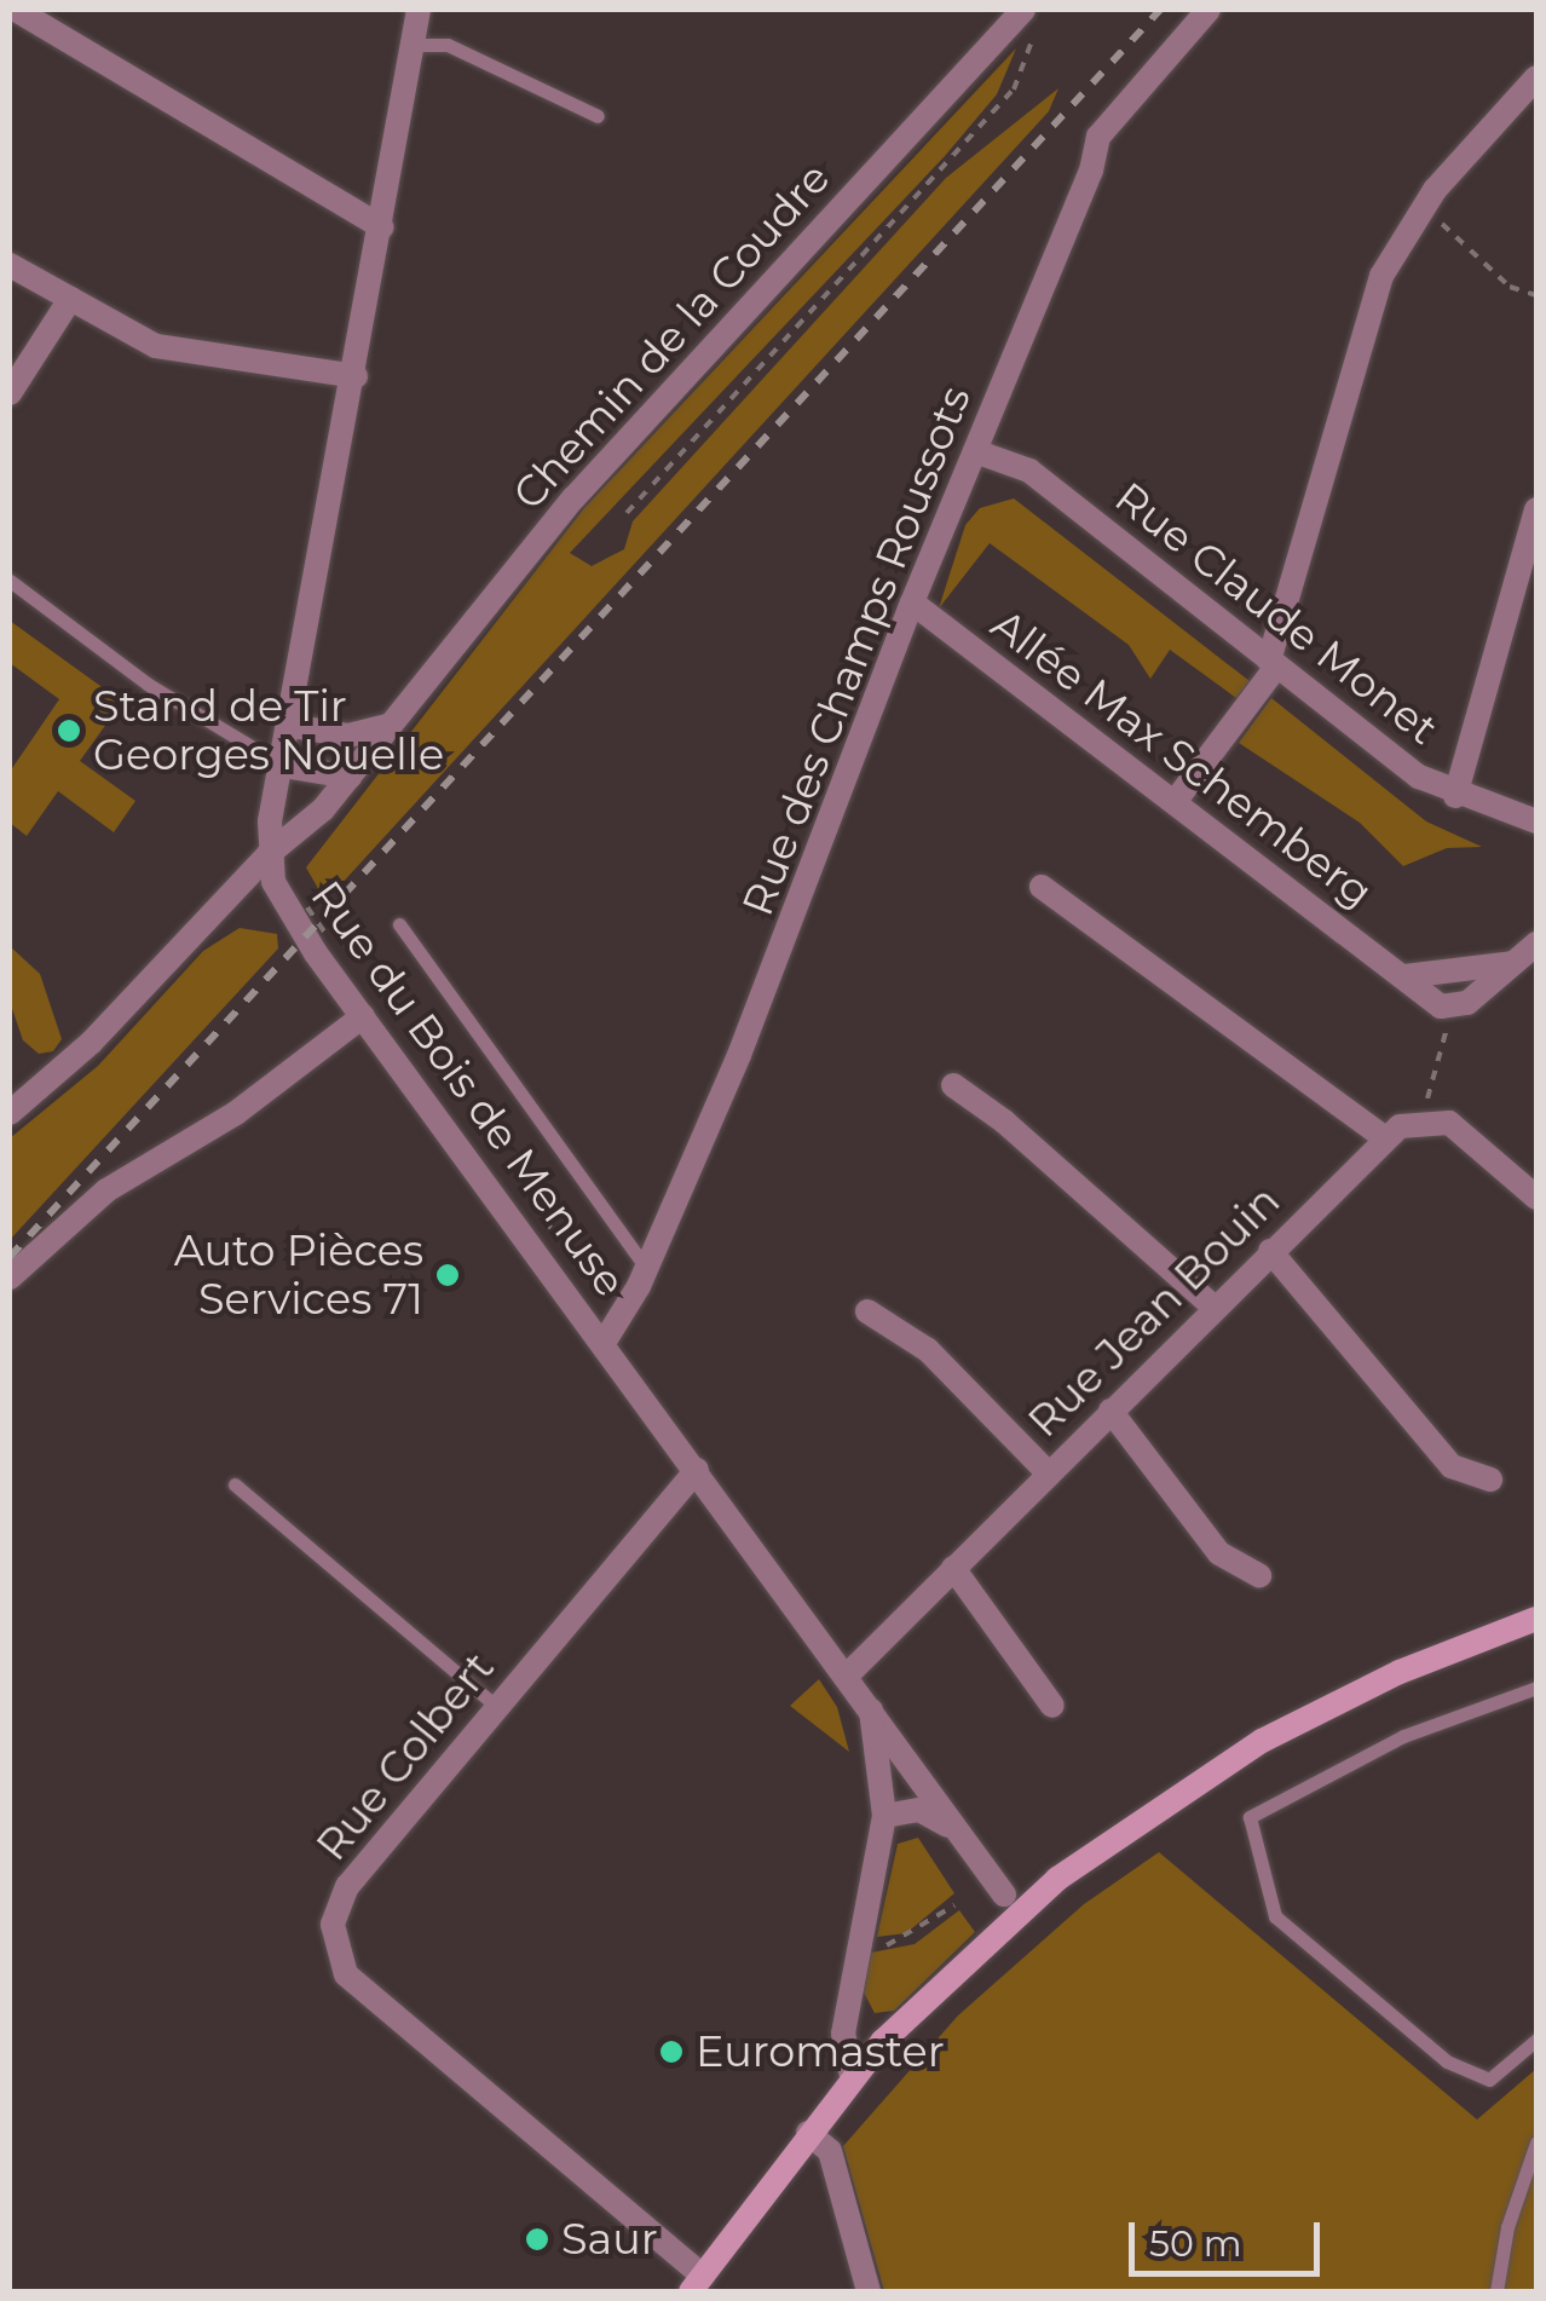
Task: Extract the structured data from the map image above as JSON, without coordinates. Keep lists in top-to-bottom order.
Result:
{
  "streets": {
    "street": [
      "Chemin de la Coudre",
      "Rue Claude Monet",
      "Rue des Champs Roussots",
      "Allée Max Schemberg",
      "Rue du Bois de Menuse",
      "Rue Jean Bouin",
      "Rue Colbert"
    ]
  },
  "crossings": [
    ["Chemin de la Coudre", "Rue du Bois de Menuse"],
    ["Rue Claude Monet", "Rue des Champs Roussots"],
    ["Rue des Champs Roussots", "Allée Max Schemberg"],
    ["Rue des Champs Roussots", "Rue du Bois de Menuse"],
    ["Rue du Bois de Menuse", "Rue Jean Bouin"],
    ["Rue du Bois de Menuse", "Rue Colbert"]
  ],
  "places": [
    "Stand de Tir Georges Nouelle",
    "Auto Pièces Services 71",
    "Euromaster",
    "Saur"
  ],
  "scale_bar": "50 m"
}
